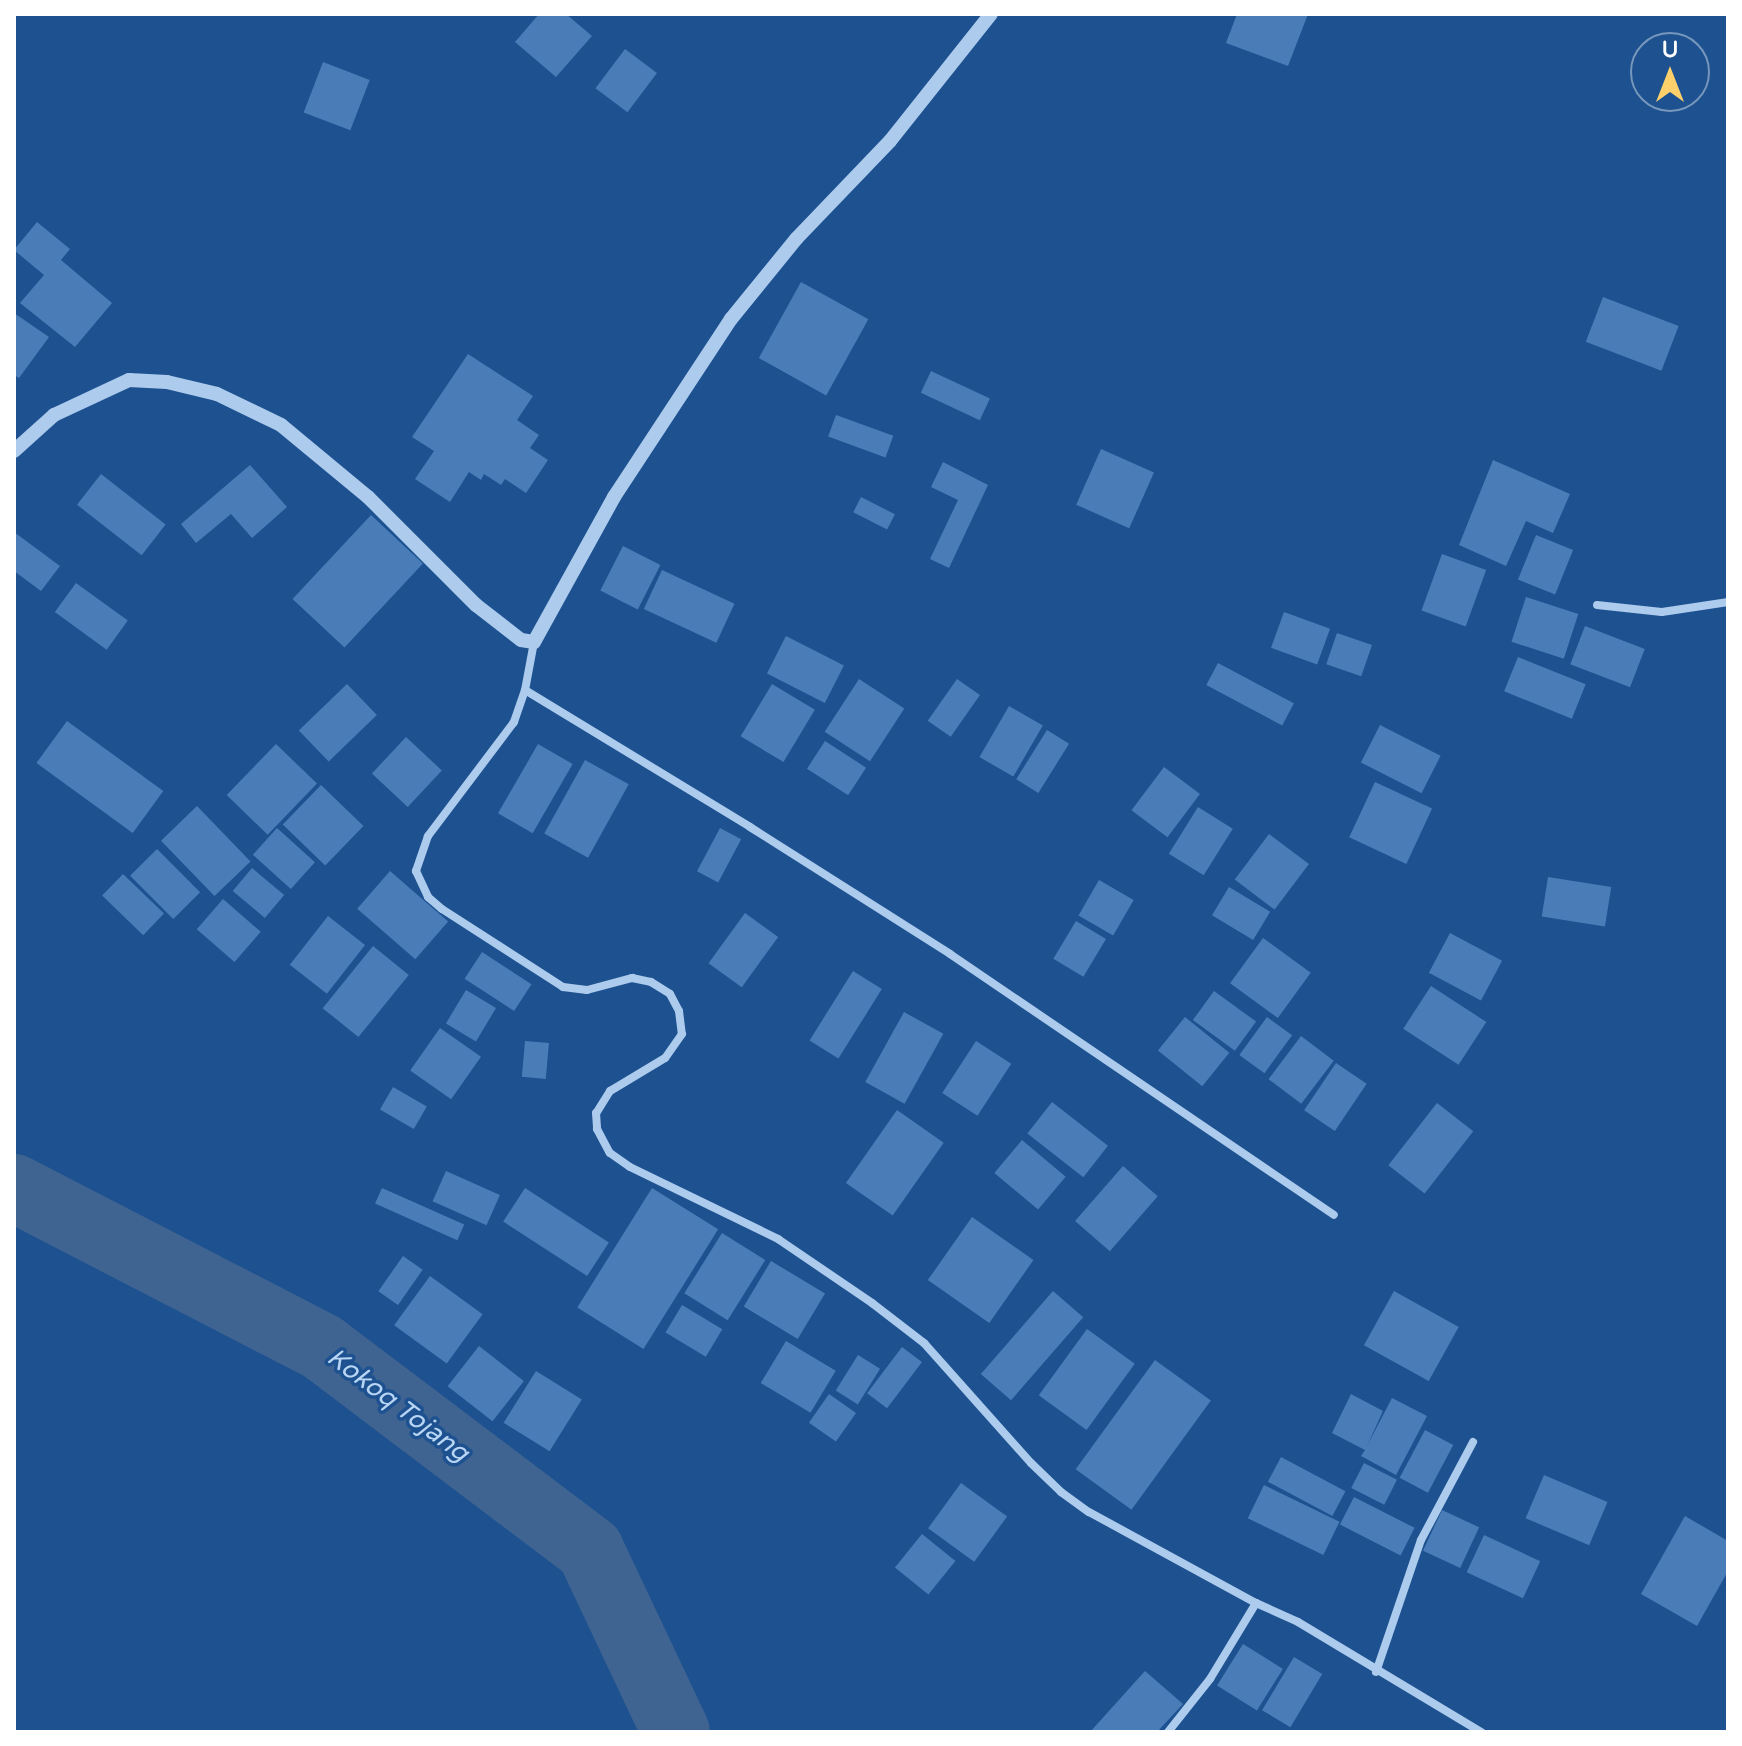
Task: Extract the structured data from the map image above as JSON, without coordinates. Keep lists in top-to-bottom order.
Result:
{
  "water": ["Kokoq Tojang"],
  "north": "top"
}
